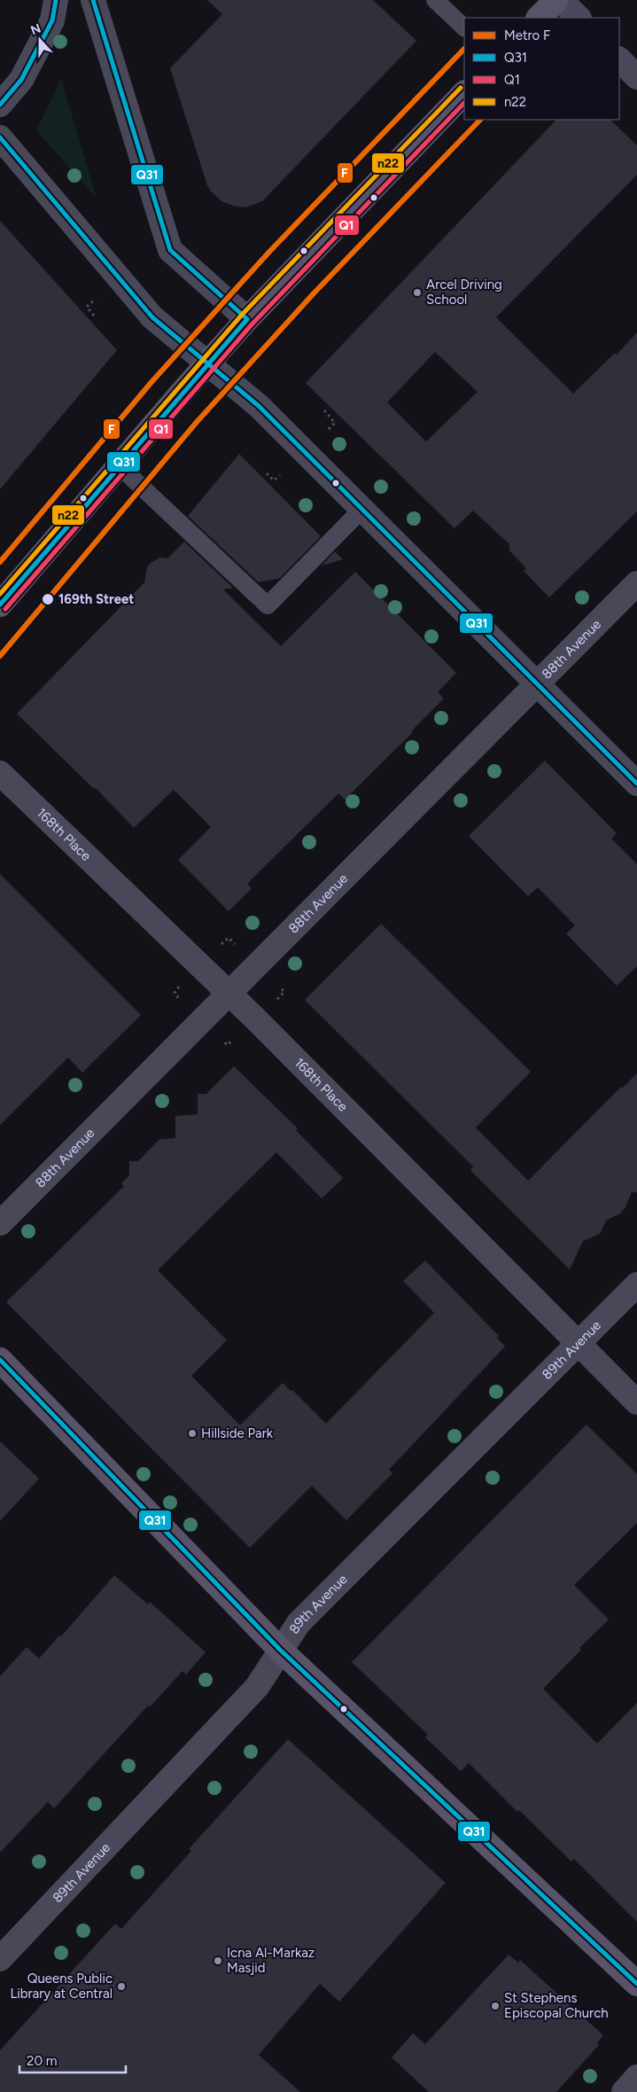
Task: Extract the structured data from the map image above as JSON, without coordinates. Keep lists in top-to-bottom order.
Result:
{
  "streets": {
    "street": ["88th Avenue", "168th Place", "89th Avenue"]
  },
  "crossings": [
    ["88th Avenue", "168th Place"],
    ["168th Place", "89th Avenue"]
  ],
  "places": [
    "Arcel Driving School",
    "169th Street",
    "Hillside Park",
    "Icna Al-Markaz Masjid",
    "Queens Public Library at Central",
    "St Stephens Episcopal Church"
  ],
  "lines": [
    "transit line Q31",
    "metro line F",
    "transit line n22",
    "transit line Q1"
  ],
  "legend": [
    "Metro F",
    "Q31",
    "Q1",
    "n22"
  ],
  "scale_bar": "20 m",
  "north": "top"
}
